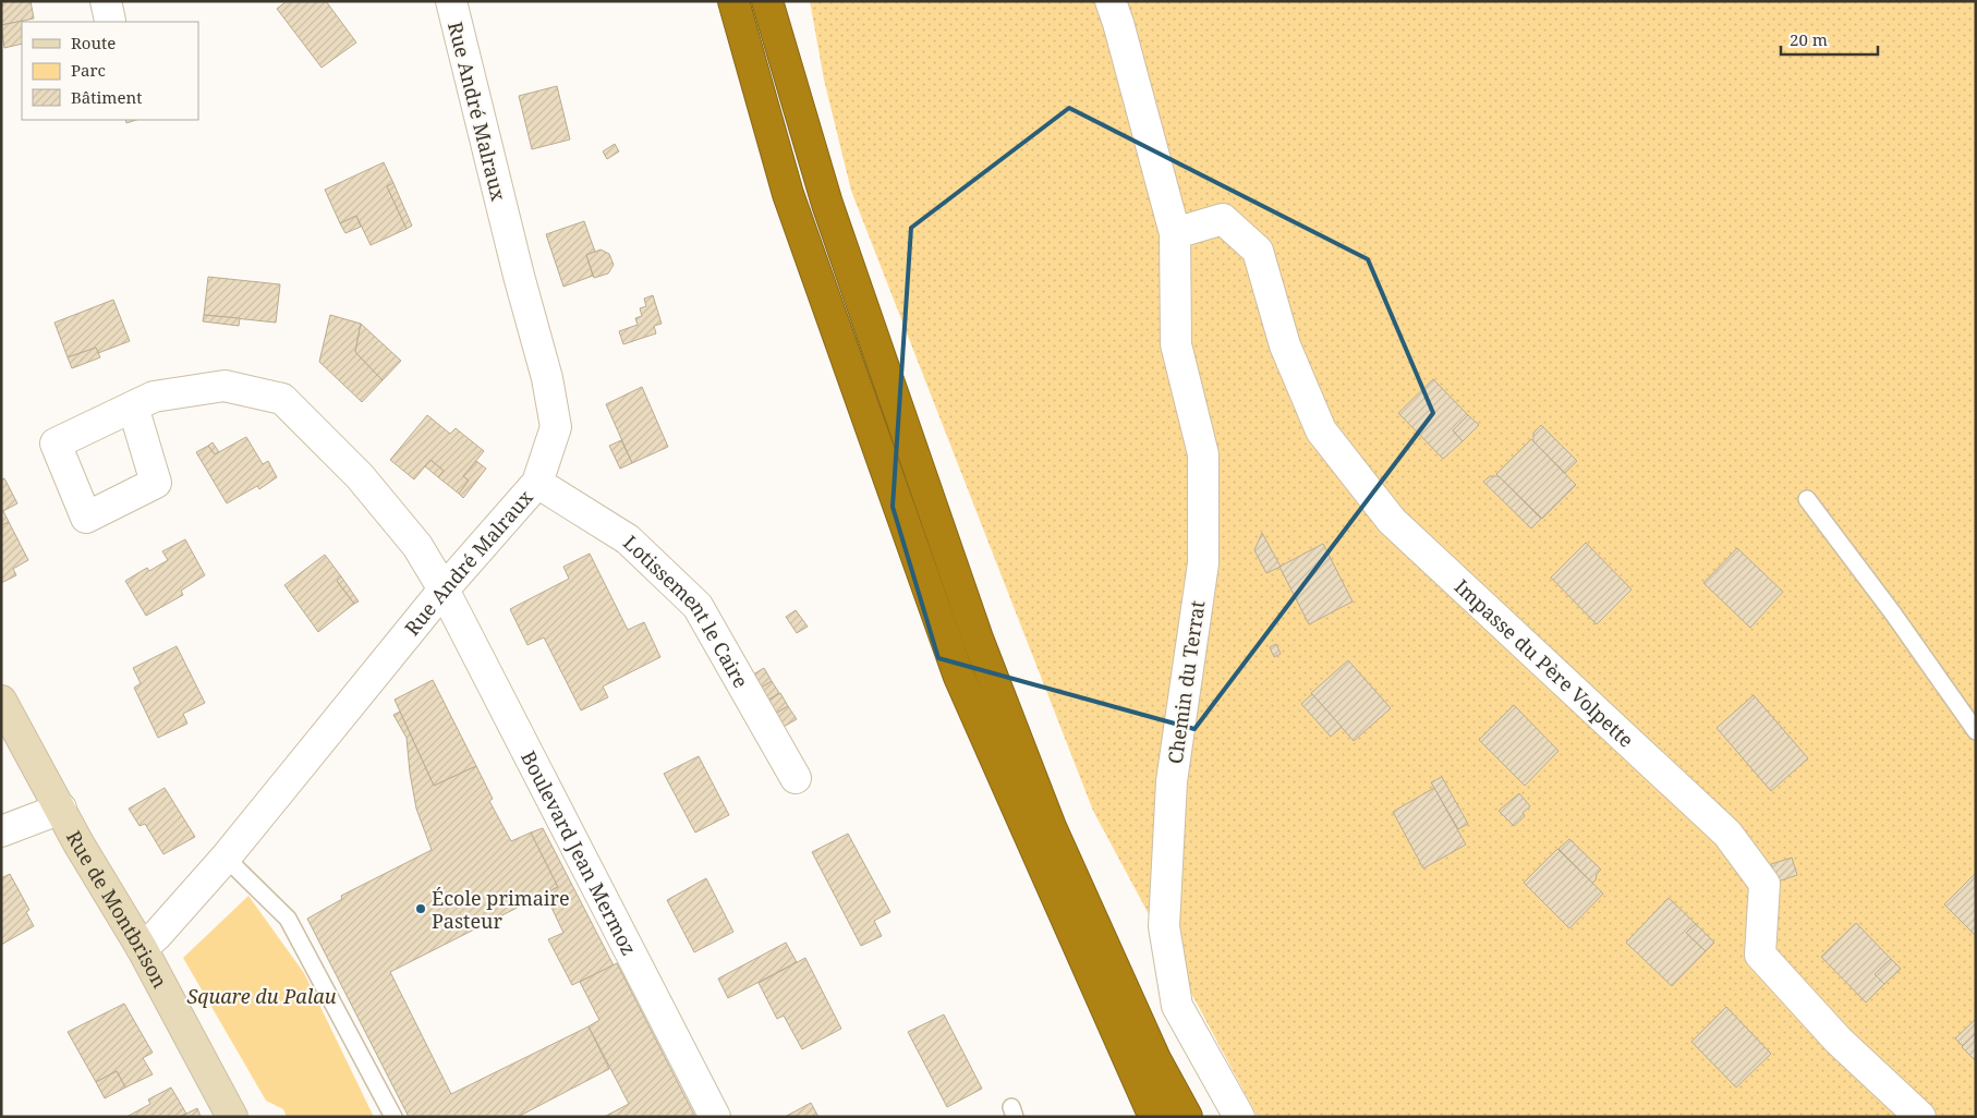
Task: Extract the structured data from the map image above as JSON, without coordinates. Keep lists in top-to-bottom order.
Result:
{
  "streets": {
    "main road": ["Rue de Montbrison"],
    "street": [
      "Rue André Malraux",
      "Lotissement le Caire",
      "Impasse du Père Volpette",
      "Chemin du Terrat",
      "Boulevard Jean Mermoz"
    ]
  },
  "crossings": [
    ["Rue André Malraux", "Lotissement le Caire"],
    ["Rue André Malraux", "Boulevard Jean Mermoz"],
    ["Rue André Malraux", "Rue de Montbrison"],
    ["Impasse du Père Volpette", "Chemin du Terrat"]
  ],
  "parks": ["Square du Palau"],
  "places": ["École primaire Pasteur"],
  "legend": ["Route", "Parc", "Bâtiment"],
  "scale_bar": "20 m"
}
